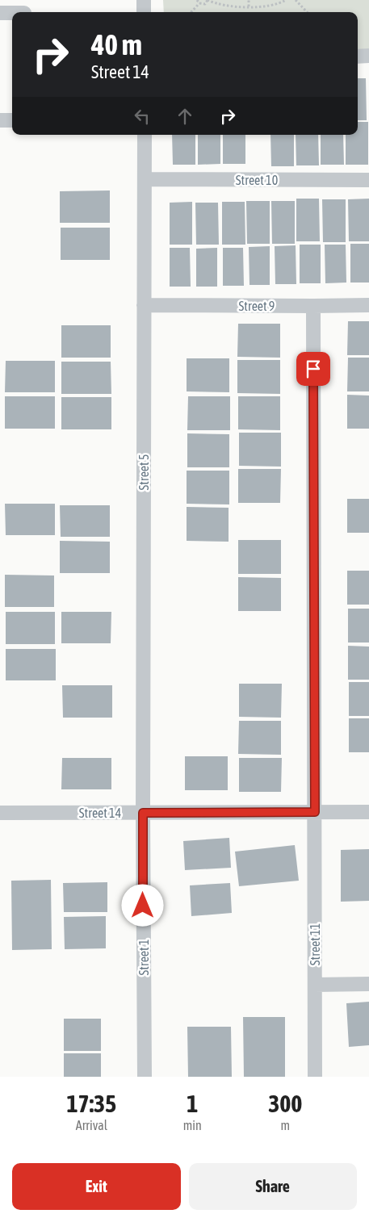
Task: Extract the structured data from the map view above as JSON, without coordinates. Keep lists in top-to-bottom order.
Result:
{
  "streets": {
    "street": [
      "Street 10",
      "Street 9",
      "Street 5",
      "Street 14",
      "Street 11",
      "Street 1"
    ]
  },
  "crossings": [
    ["Street 10", "Street 5"],
    ["Street 9", "Street 5"],
    ["Street 9", "Street 11"],
    ["Street 5", "Street 14"],
    ["Street 5", "Street 1"],
    ["Street 14", "Street 11"],
    ["Street 14", "Street 1"]
  ],
  "page": {
    "turn": ["40 m", "Street 14"],
    "eta": [
      "17:35",
      "Arrival",
      "1",
      "min",
      "300",
      "m"
    ],
    "buttons": ["Exit", "Share"]
  }
}
